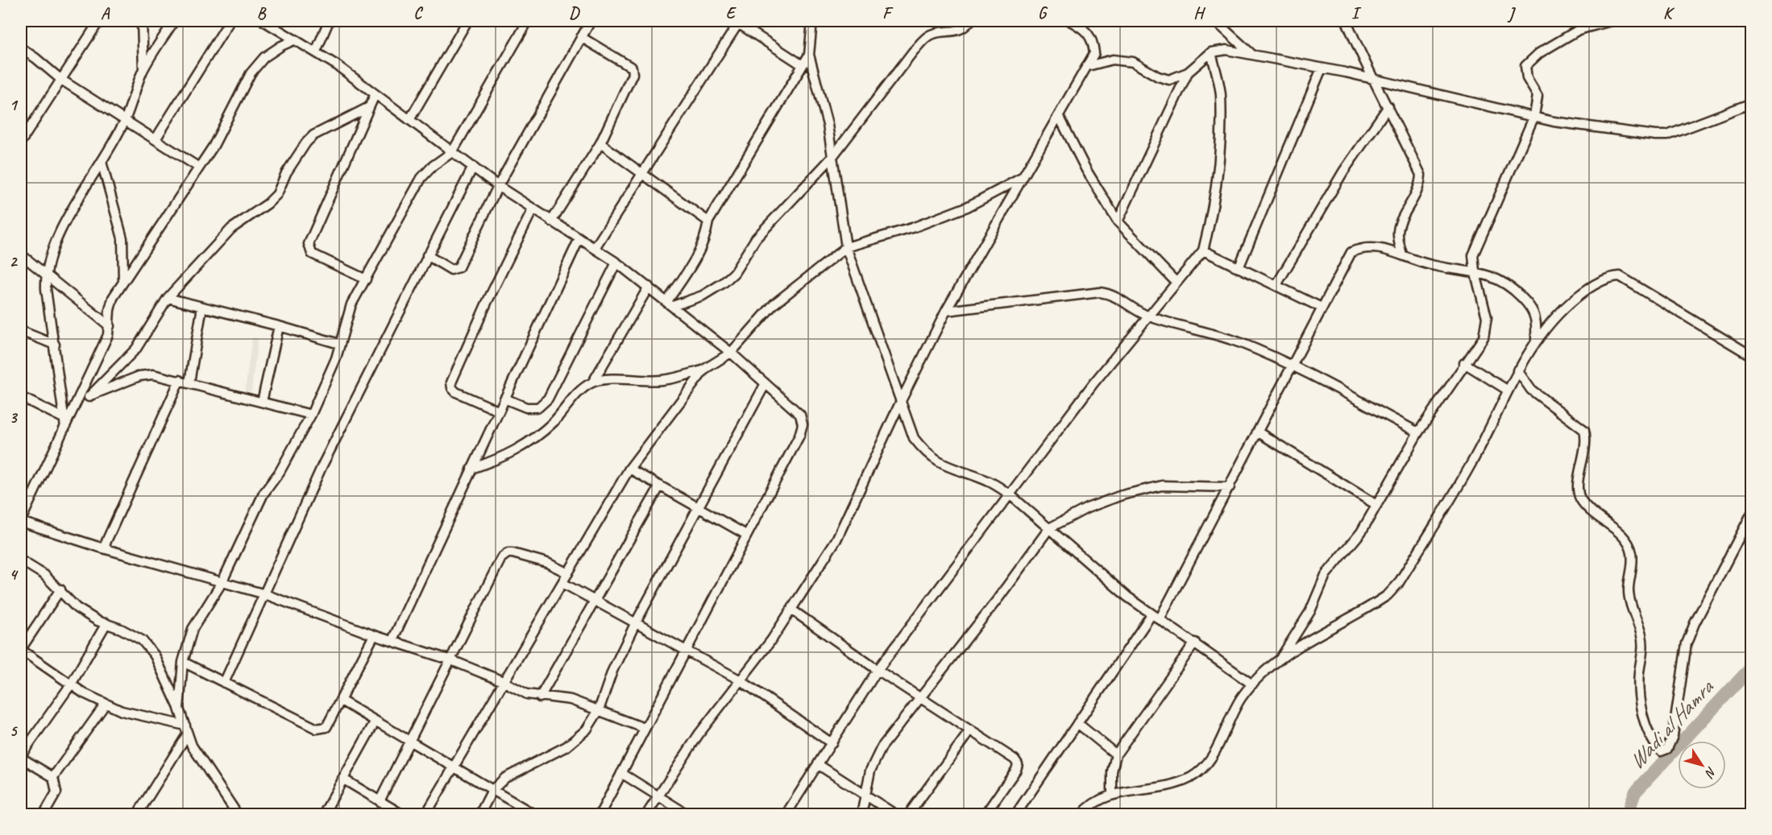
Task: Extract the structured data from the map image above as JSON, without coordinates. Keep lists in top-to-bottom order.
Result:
{
  "water": ["Wadi al Hamra"],
  "north": "bottom right",
  "grid": {
    "columns": [
      "A",
      "B",
      "C",
      "D",
      "E",
      "F",
      "G",
      "H",
      "I",
      "J",
      "K"
    ],
    "rows": [
      "1",
      "2",
      "3",
      "4",
      "5"
    ]
  }
}
